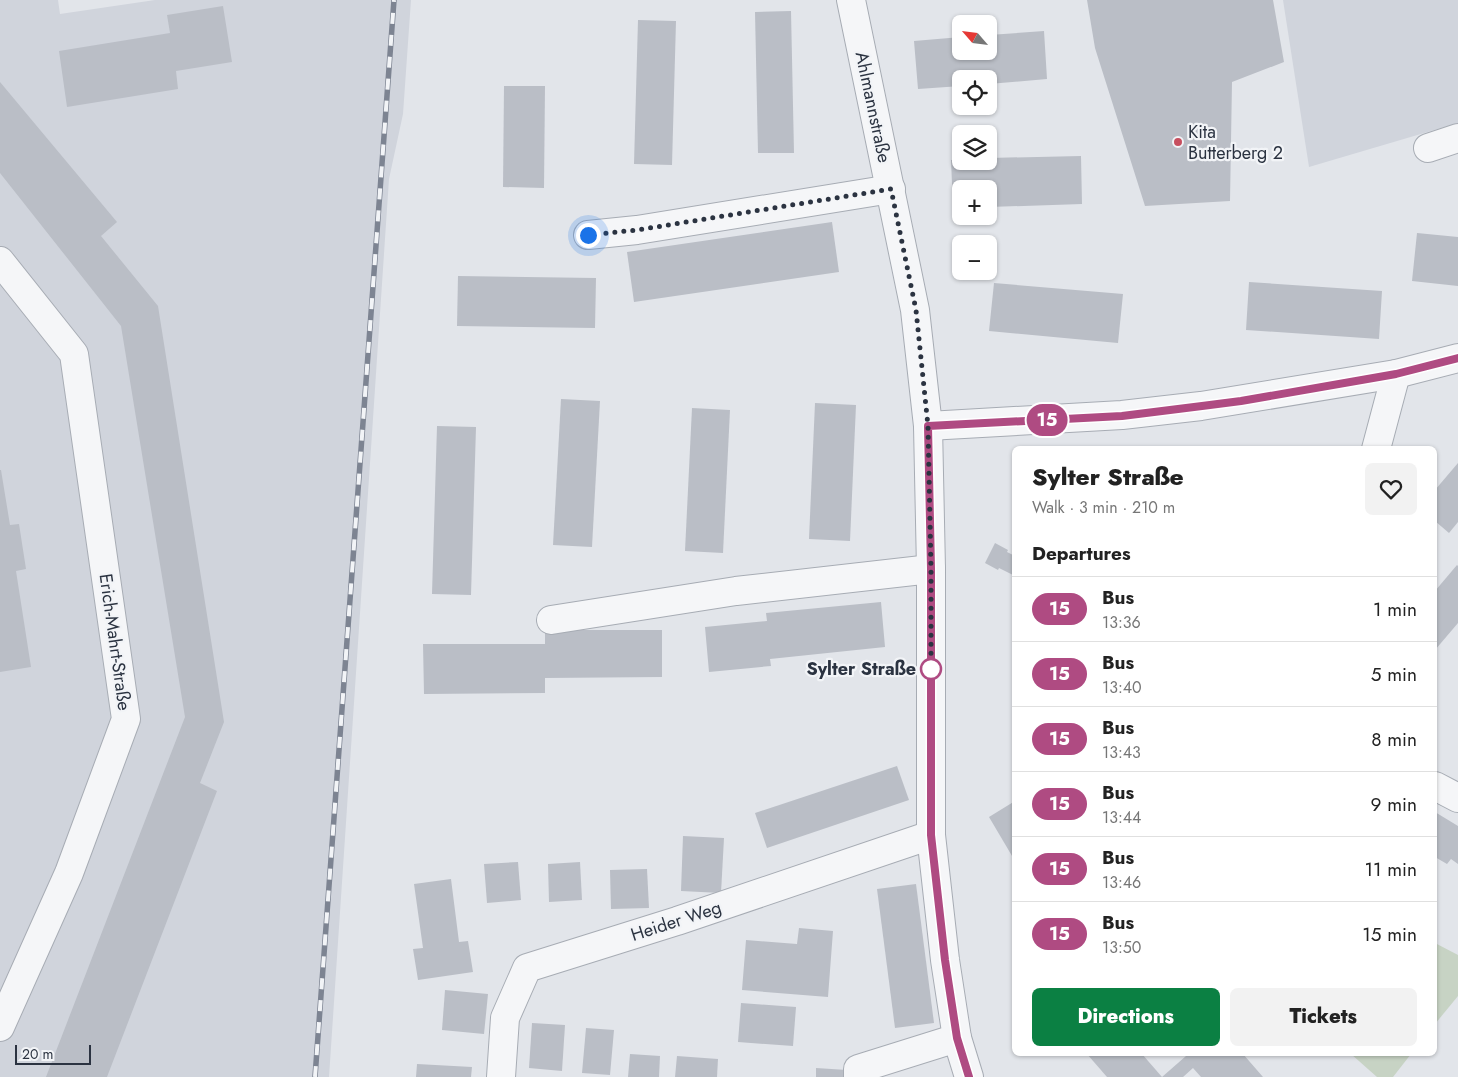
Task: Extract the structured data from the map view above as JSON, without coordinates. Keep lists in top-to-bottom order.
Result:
{
  "streets": {
    "street": ["Ahlmannstraße", "Erich-Mahrt-Straße", "Heider Weg"]
  },
  "crossings": [
    ["Ahlmannstraße", "Heider Weg"]
  ],
  "places": ["Kita Butterberg 2", "Sylter Straße"],
  "lines": ["bus line 15"],
  "scale_bar": "20 m",
  "north": "top left",
  "page": {
    "on_map": "15",
    "map_buttons": ["+", "−"],
    "heading": [
      ["Sylter Straße", "Walk · 3 min · 210 m"],
      "Departures"
    ],
    "list": [
      {
        "mark": "15",
        "name": "Bus",
        "note": "13:36",
        "value": "1 min"
      },
      {
        "mark": "15",
        "name": "Bus",
        "note": "13:40",
        "value": "5 min"
      },
      {
        "mark": "15",
        "name": "Bus",
        "note": "13:43",
        "value": "8 min"
      },
      {
        "mark": "15",
        "name": "Bus",
        "note": "13:44",
        "value": "9 min"
      },
      {
        "mark": "15",
        "name": "Bus",
        "note": "13:46",
        "value": "11 min"
      },
      {
        "mark": "15",
        "name": "Bus",
        "note": "13:50",
        "value": "15 min"
      }
    ],
    "buttons": ["Directions", "Tickets"],
    "scale": "20 m"
  }
}
